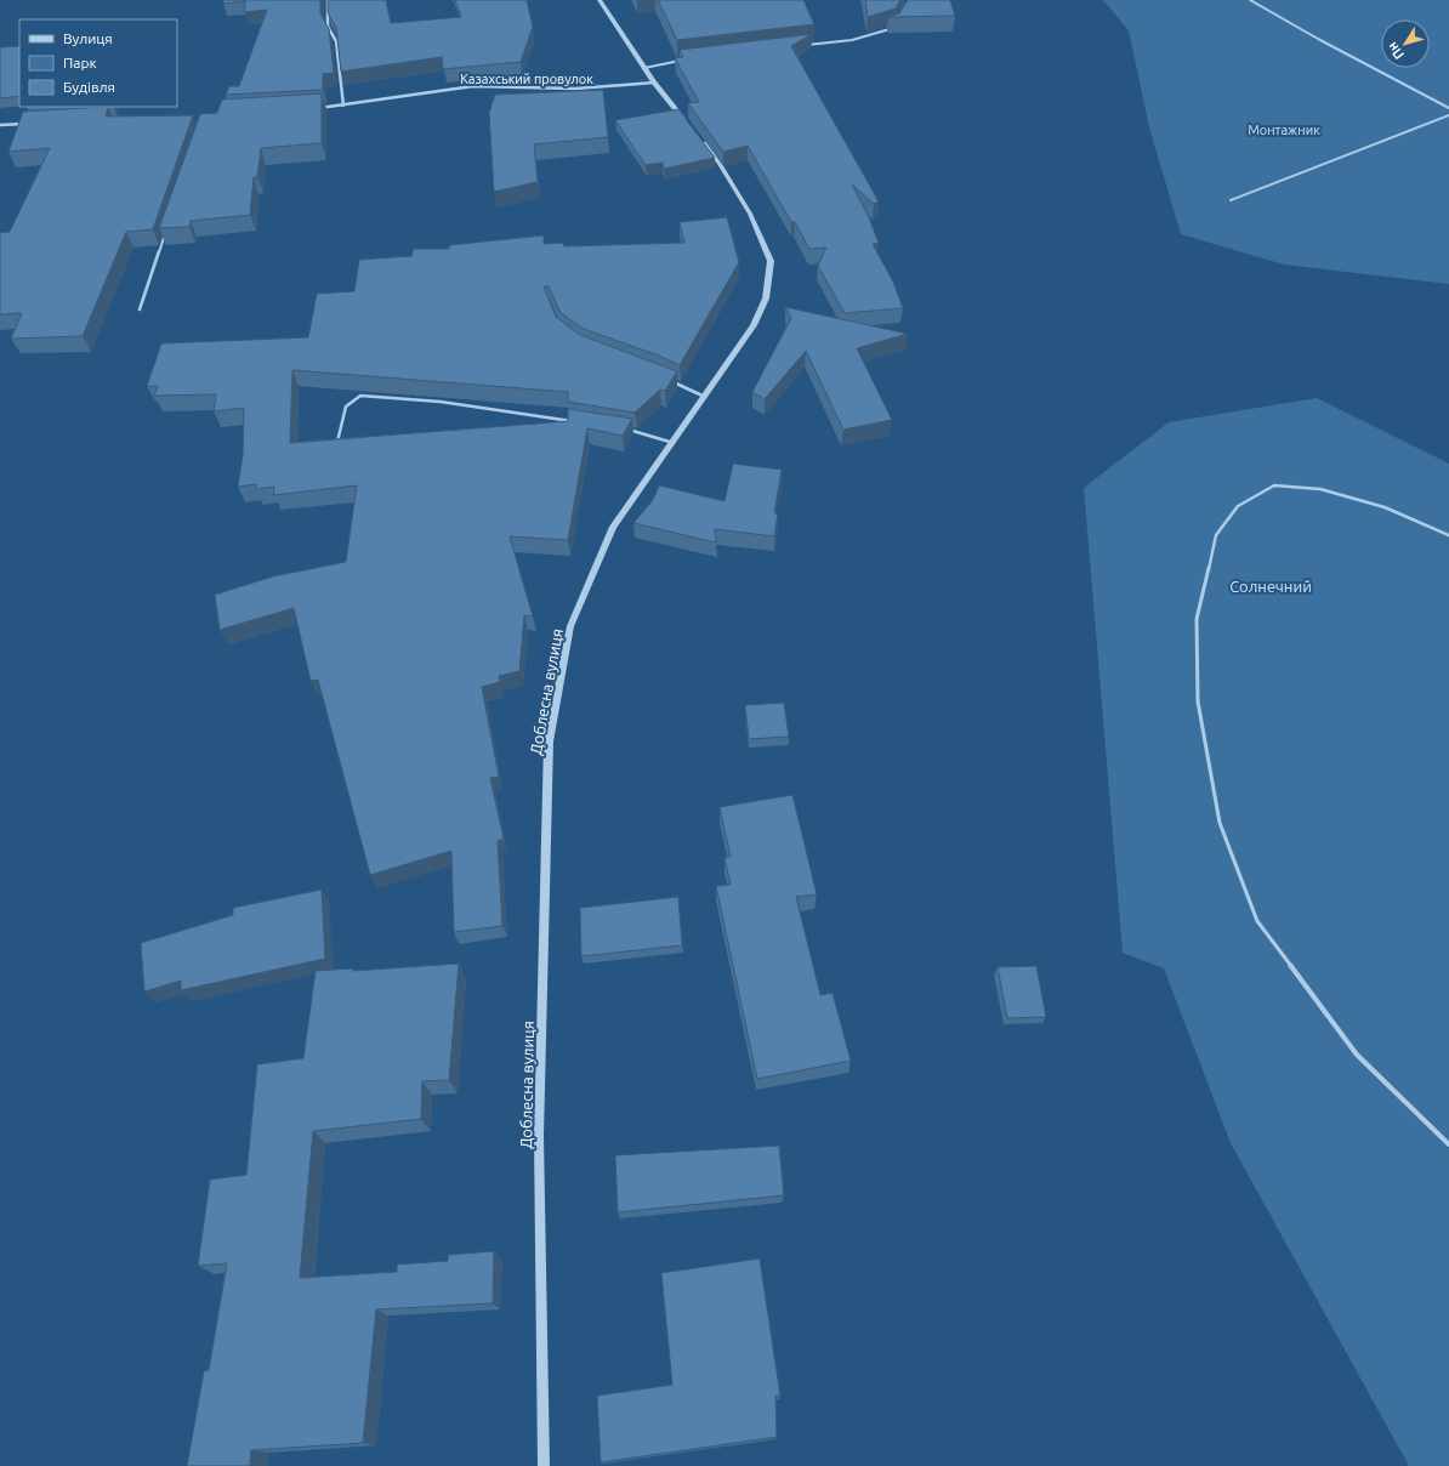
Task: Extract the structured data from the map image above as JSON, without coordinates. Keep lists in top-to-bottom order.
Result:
{
  "streets": {
    "street": ["Казахський провулок", "Доблесна вулиця"]
  },
  "parks": ["Монтажник", "Солнечний"],
  "legend": ["Вулиця", "Парк", "Будівля"],
  "north": "bottom left"
}
